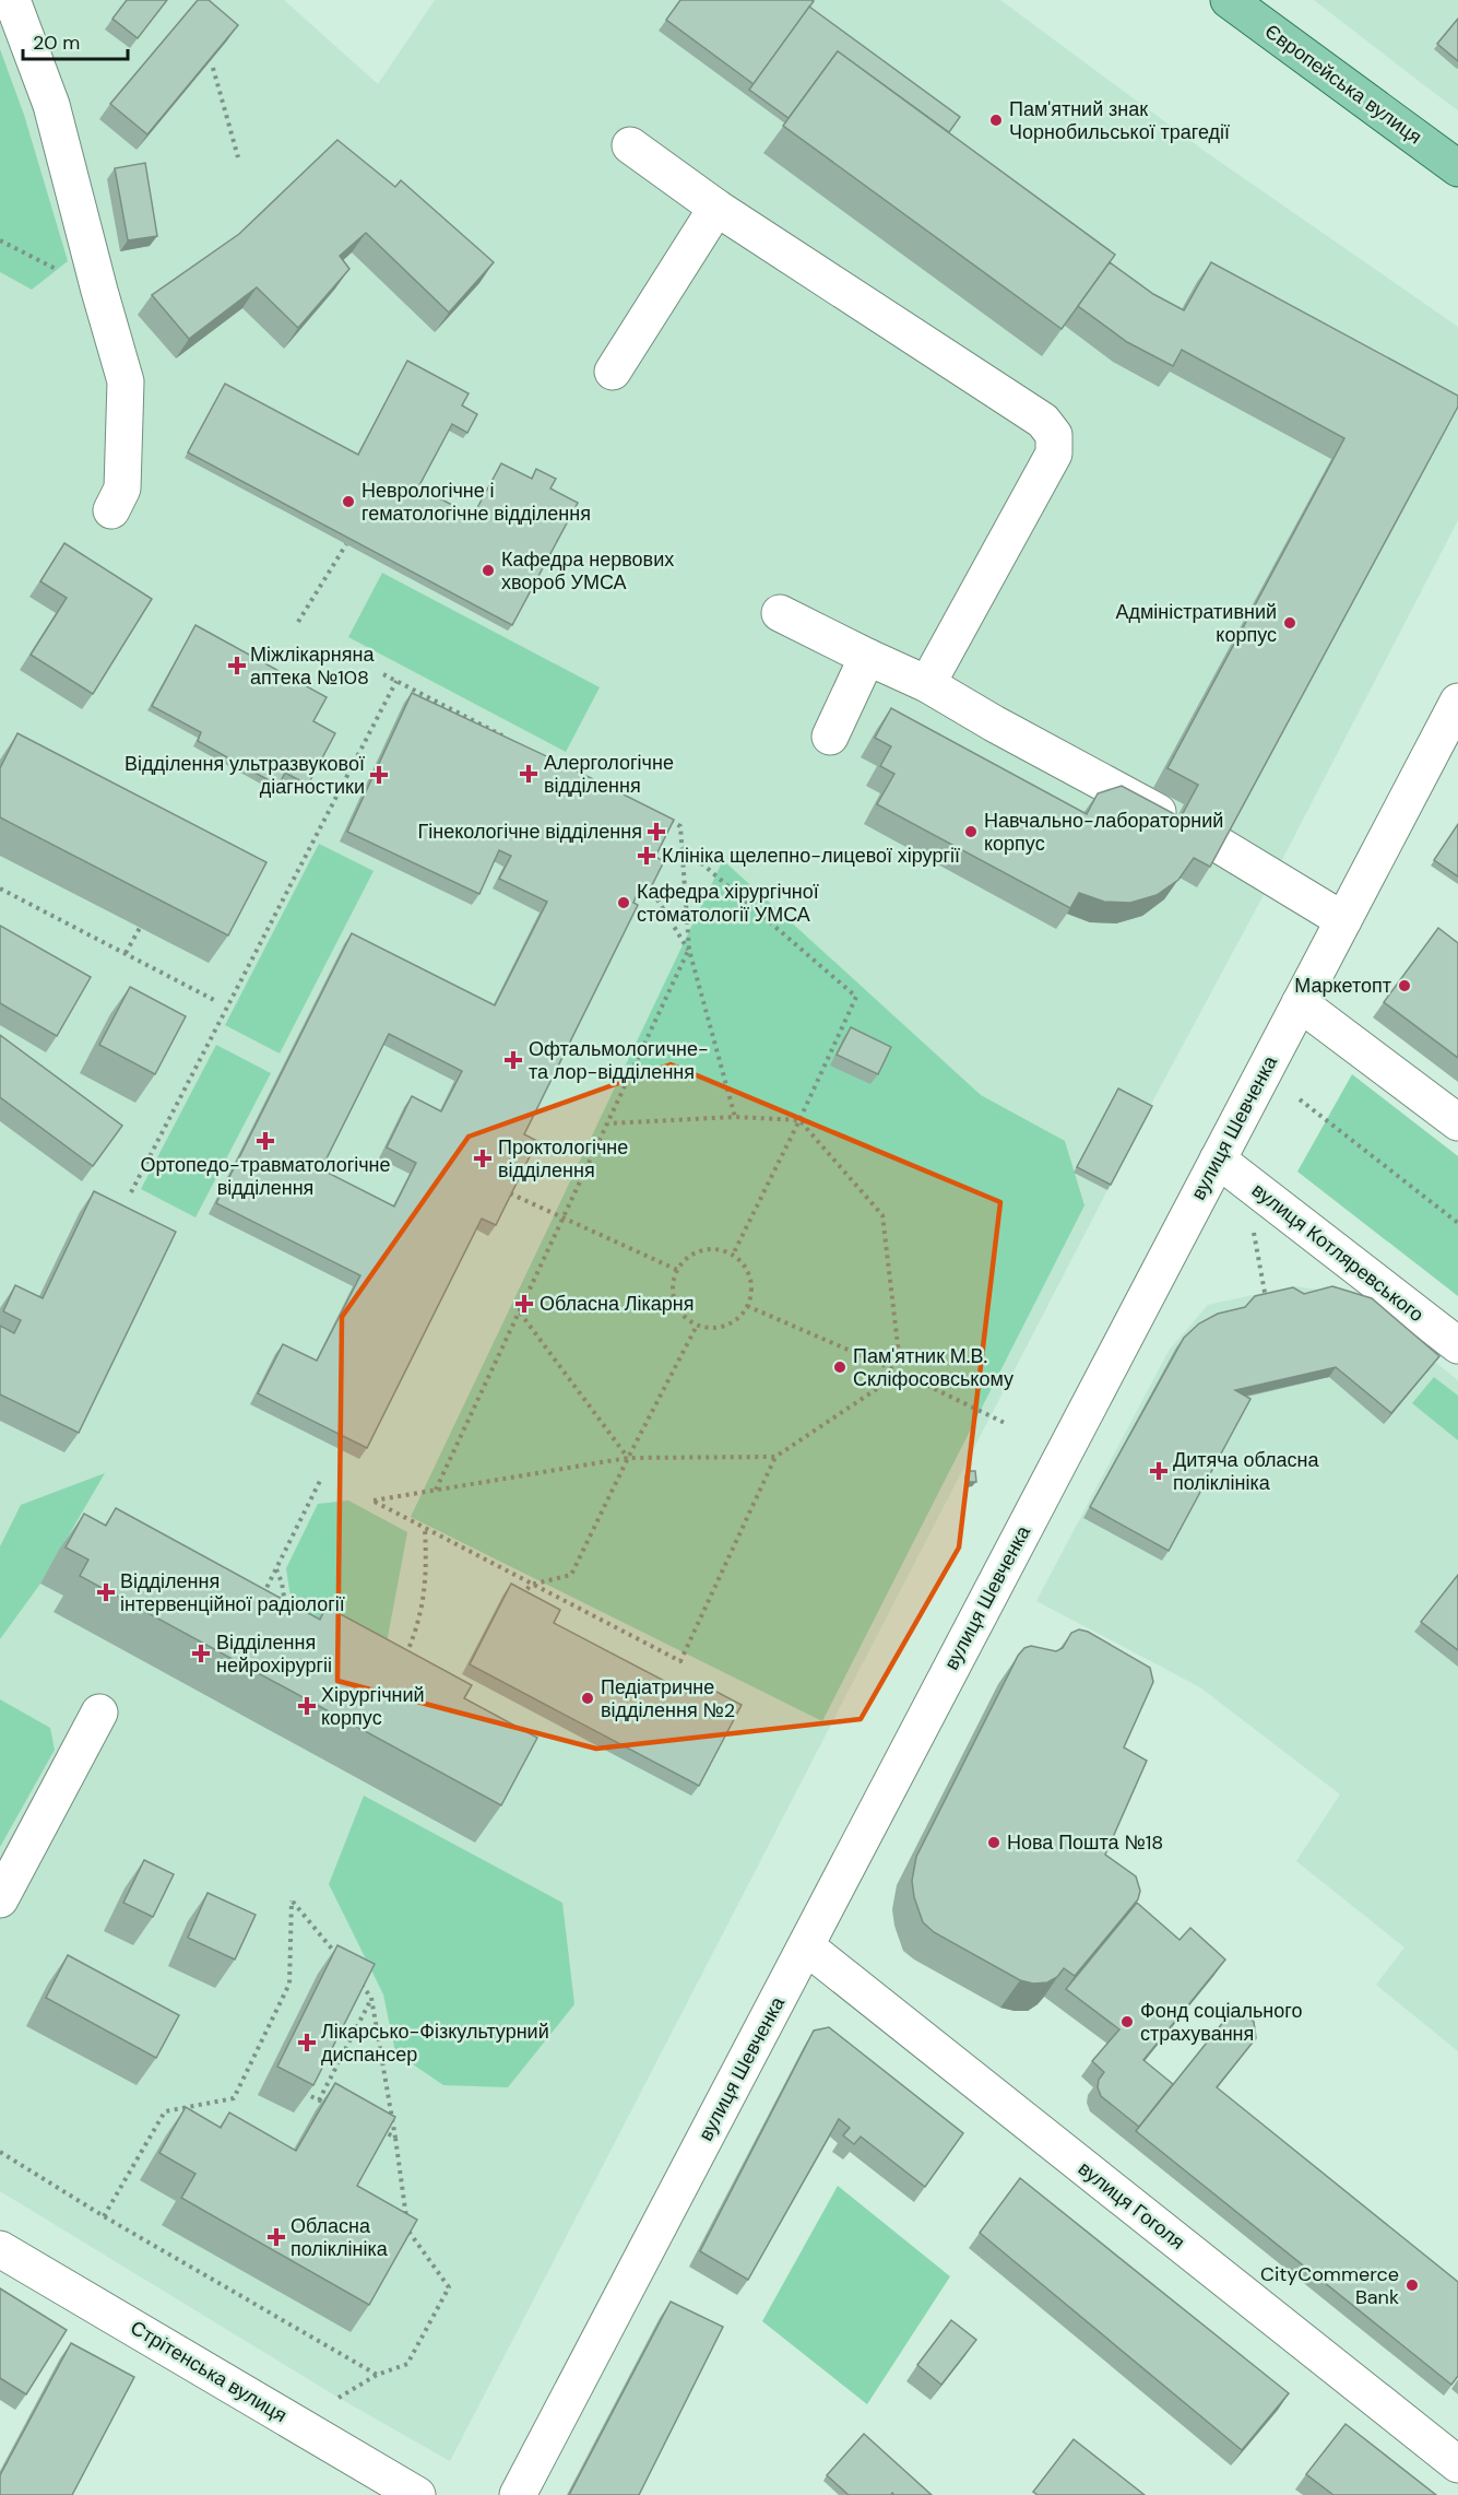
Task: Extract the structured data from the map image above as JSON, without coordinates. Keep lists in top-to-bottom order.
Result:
{
  "streets": {
    "main road": ["Європейська вулиця"],
    "street": [
      "вулиця Шевченка",
      "вулиця Котляревського",
      "вулиця Гоголя",
      "Стрітенська вулиця"
    ]
  },
  "crossings": [
    ["вулиця Шевченка", "вулиця Котляревського"],
    ["вулиця Шевченка", "вулиця Гоголя"]
  ],
  "places": {
    "other": [
      "Пам'ятний знак Чорнобильської трагедії",
      "Неврологічне і гематологічне відділення",
      "Кафедра нервових хвороб УМСА",
      "Адміністративний корпус",
      "Навчально-лабораторний корпус",
      "Кафедра хірургічної стоматології УМСА",
      "Маркетопт",
      "Пам'ятник М.В. Скліфосовському",
      "Педіатричне відділення №2",
      "Нова Пошта №18",
      "Фонд соціального страхування",
      "CityCommerce Bank"
    ],
    "health": [
      "Міжлікарняна аптека №108",
      "Алергологічне відділення",
      "Відділення ультразвукової діагностики",
      "Гінекологічне відділення",
      "Клініка щелепно-лицевої хірургії",
      "Офтальмологичне- та лор-відділення",
      "Ортопедо-травматологічне відділення",
      "Проктологічне відділення",
      "Обласна Лікарня",
      "Дитяча обласна поліклініка",
      "Відділення інтервенційної радіології",
      "Відділення нейрохірургіі",
      "Хірургічний корпус",
      "Лікарсько-Фізкультурний диспансер",
      "Обласна поліклініка"
    ]
  },
  "scale_bar": "20 m"
}
